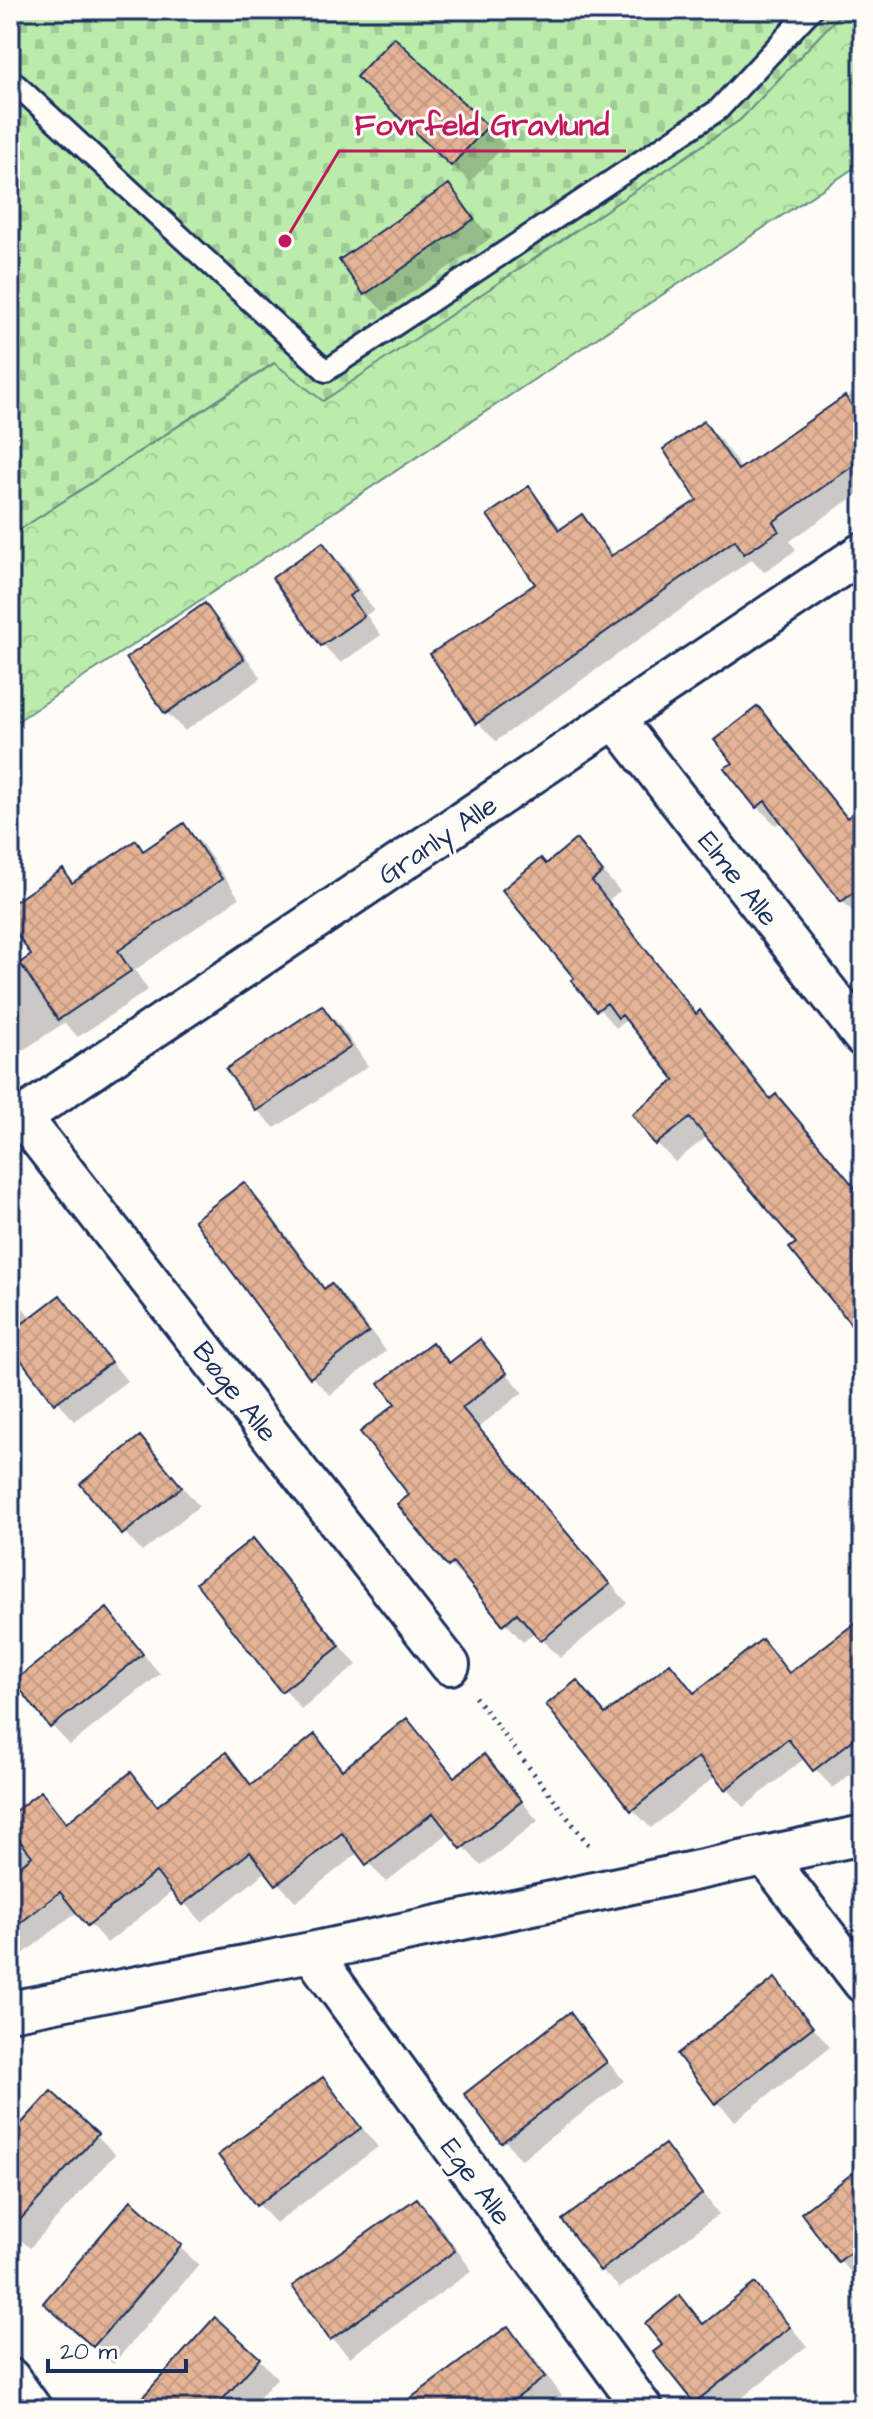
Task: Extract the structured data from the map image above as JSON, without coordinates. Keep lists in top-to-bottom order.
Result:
{
  "streets": {
    "street": [
      "Granly Alle",
      "Elme Alle",
      "Bøge Alle",
      "Ege Alle"
    ]
  },
  "crossings": [
    ["Granly Alle", "Elme Alle"],
    ["Granly Alle", "Bøge Alle"]
  ],
  "places": ["Fovrfeld Gravlund"],
  "scale_bar": "20 m"
}
